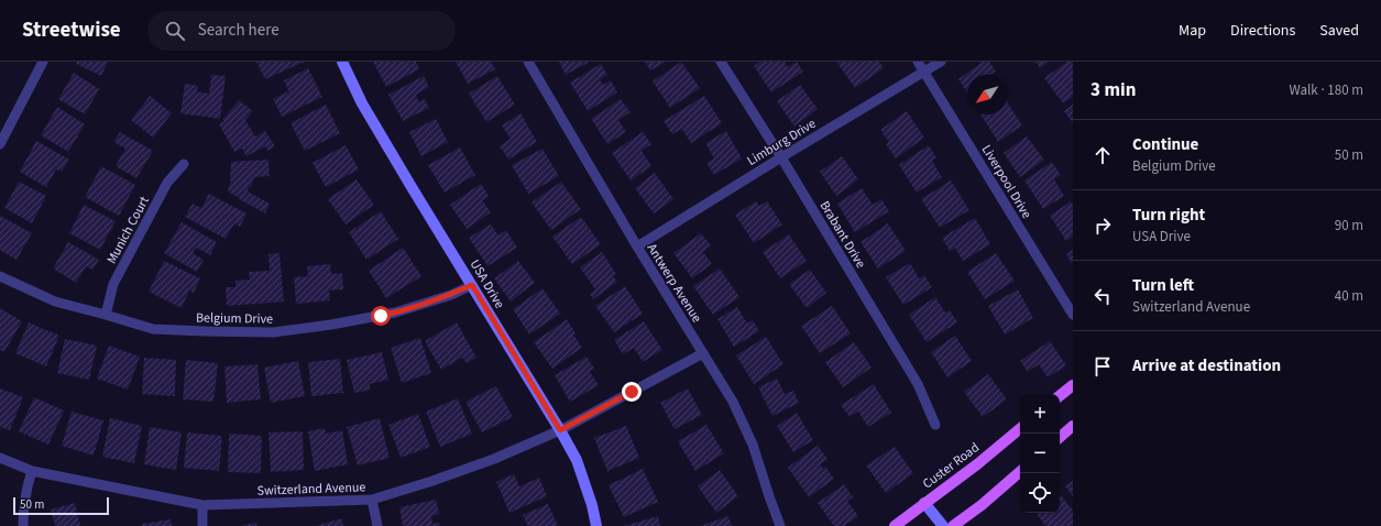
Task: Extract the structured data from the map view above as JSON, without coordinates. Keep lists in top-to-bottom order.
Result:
{
  "streets": {
    "main road": ["Custer Road"],
    "street": [
      "Limburg Drive",
      "Liverpool Drive",
      "Munich Court",
      "Brabant Drive",
      "Antwerp Avenue",
      "USA Drive",
      "Belgium Drive",
      "Switzerland Avenue"
    ]
  },
  "crossings": [
    ["Limburg Drive", "Liverpool Drive"],
    ["Limburg Drive", "Brabant Drive"],
    ["Limburg Drive", "Antwerp Avenue"],
    ["Munich Court", "Belgium Drive"],
    ["Antwerp Avenue", "Switzerland Avenue"],
    ["USA Drive", "Belgium Drive"],
    ["USA Drive", "Switzerland Avenue"]
  ],
  "scale_bar": "50 m",
  "north": "bottom left",
  "page": {
    "header": "Streetwise",
    "search": "Search here",
    "nav": ["Map", "Directions", "Saved"],
    "heading": ["3 min", "Walk · 180 m"],
    "list": [
      ["Continue", "Belgium Drive", "50 m"],
      ["Turn right", "USA Drive", "90 m"],
      ["Turn left", "Switzerland Avenue", "40 m"],
      "Arrive at destination"
    ],
    "map_buttons": ["+", "−"],
    "scale": "50 m"
  }
}
